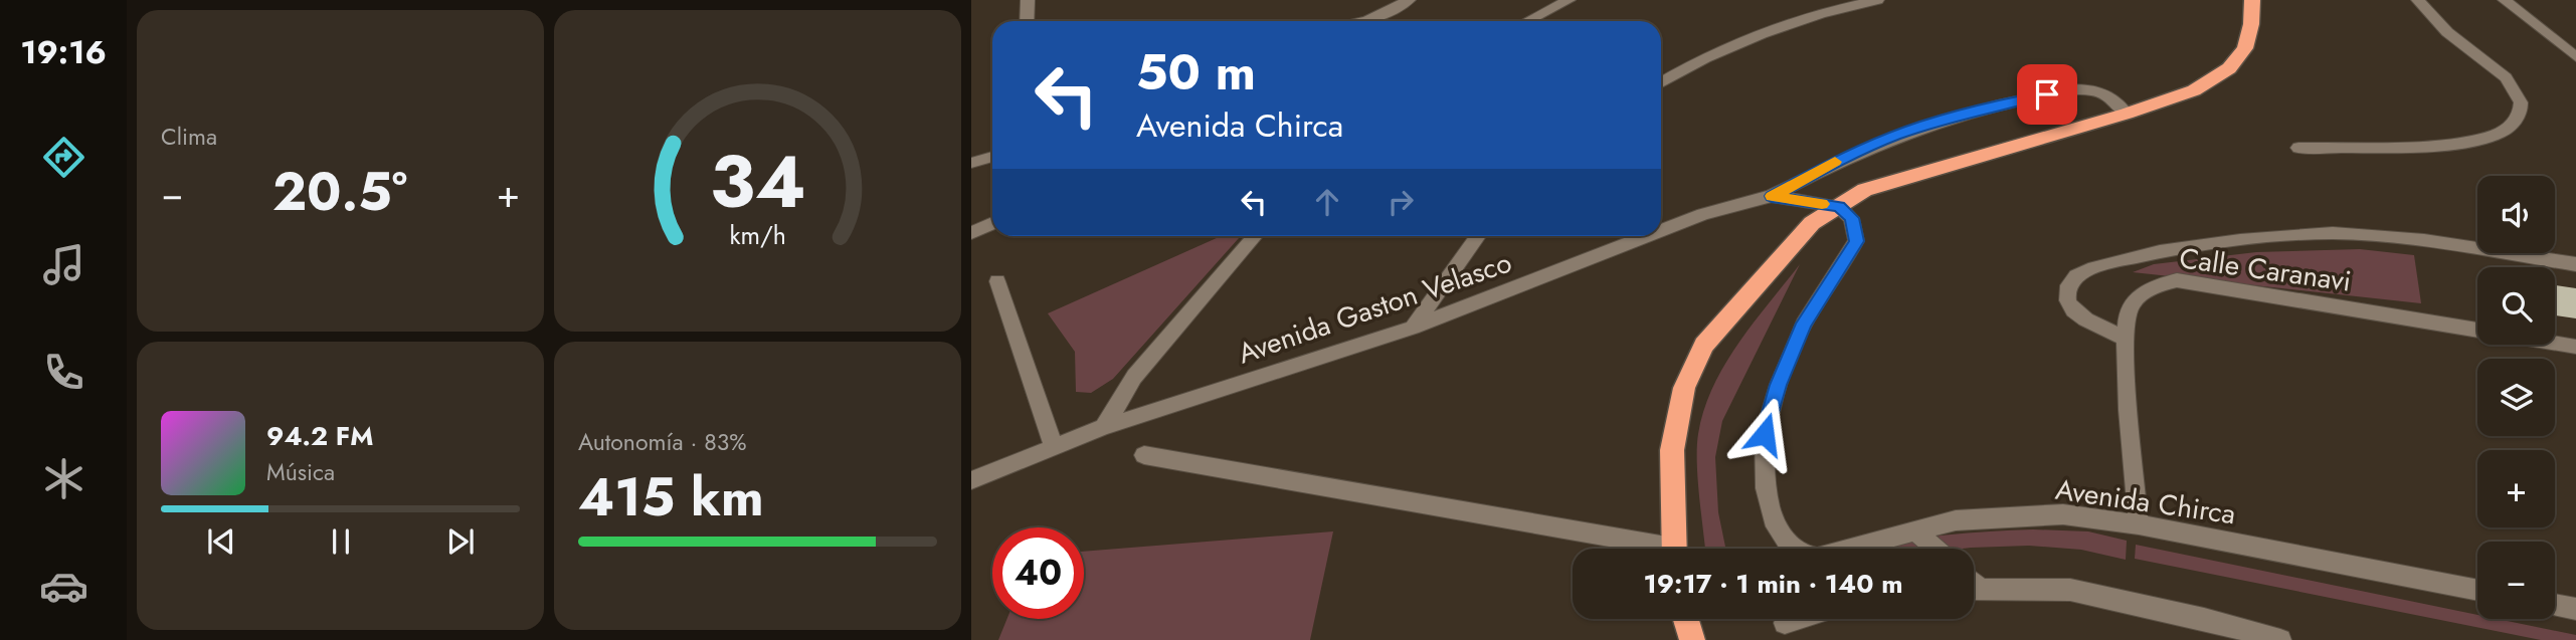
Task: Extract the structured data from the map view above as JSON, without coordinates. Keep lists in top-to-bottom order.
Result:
{
  "streets": {
    "street": ["Calle Caranavi", "Avenida Gaston Velasco", "Avenida Chirca"]
  },
  "crossings": [
    ["Calle Caranavi", "Avenida Chirca"],
    ["Avenida Gaston Velasco", "Avenida Chirca"]
  ],
  "page": {
    "tabs": "19:16",
    "tile": [
      "Clima",
      ["Autonomía · 83%", "415 km"]
    ],
    "turn": ["50 m", "Avenida Chirca"],
    "heat": ["−", "20.5°", "+"],
    "map_buttons": ["+", "−"],
    "song": ["94.2 FM", "Música"],
    "limit": "40",
    "trip": "19:17 · 1 min · 140 m",
    "gauge": ["34", "km/h"]
  }
}
